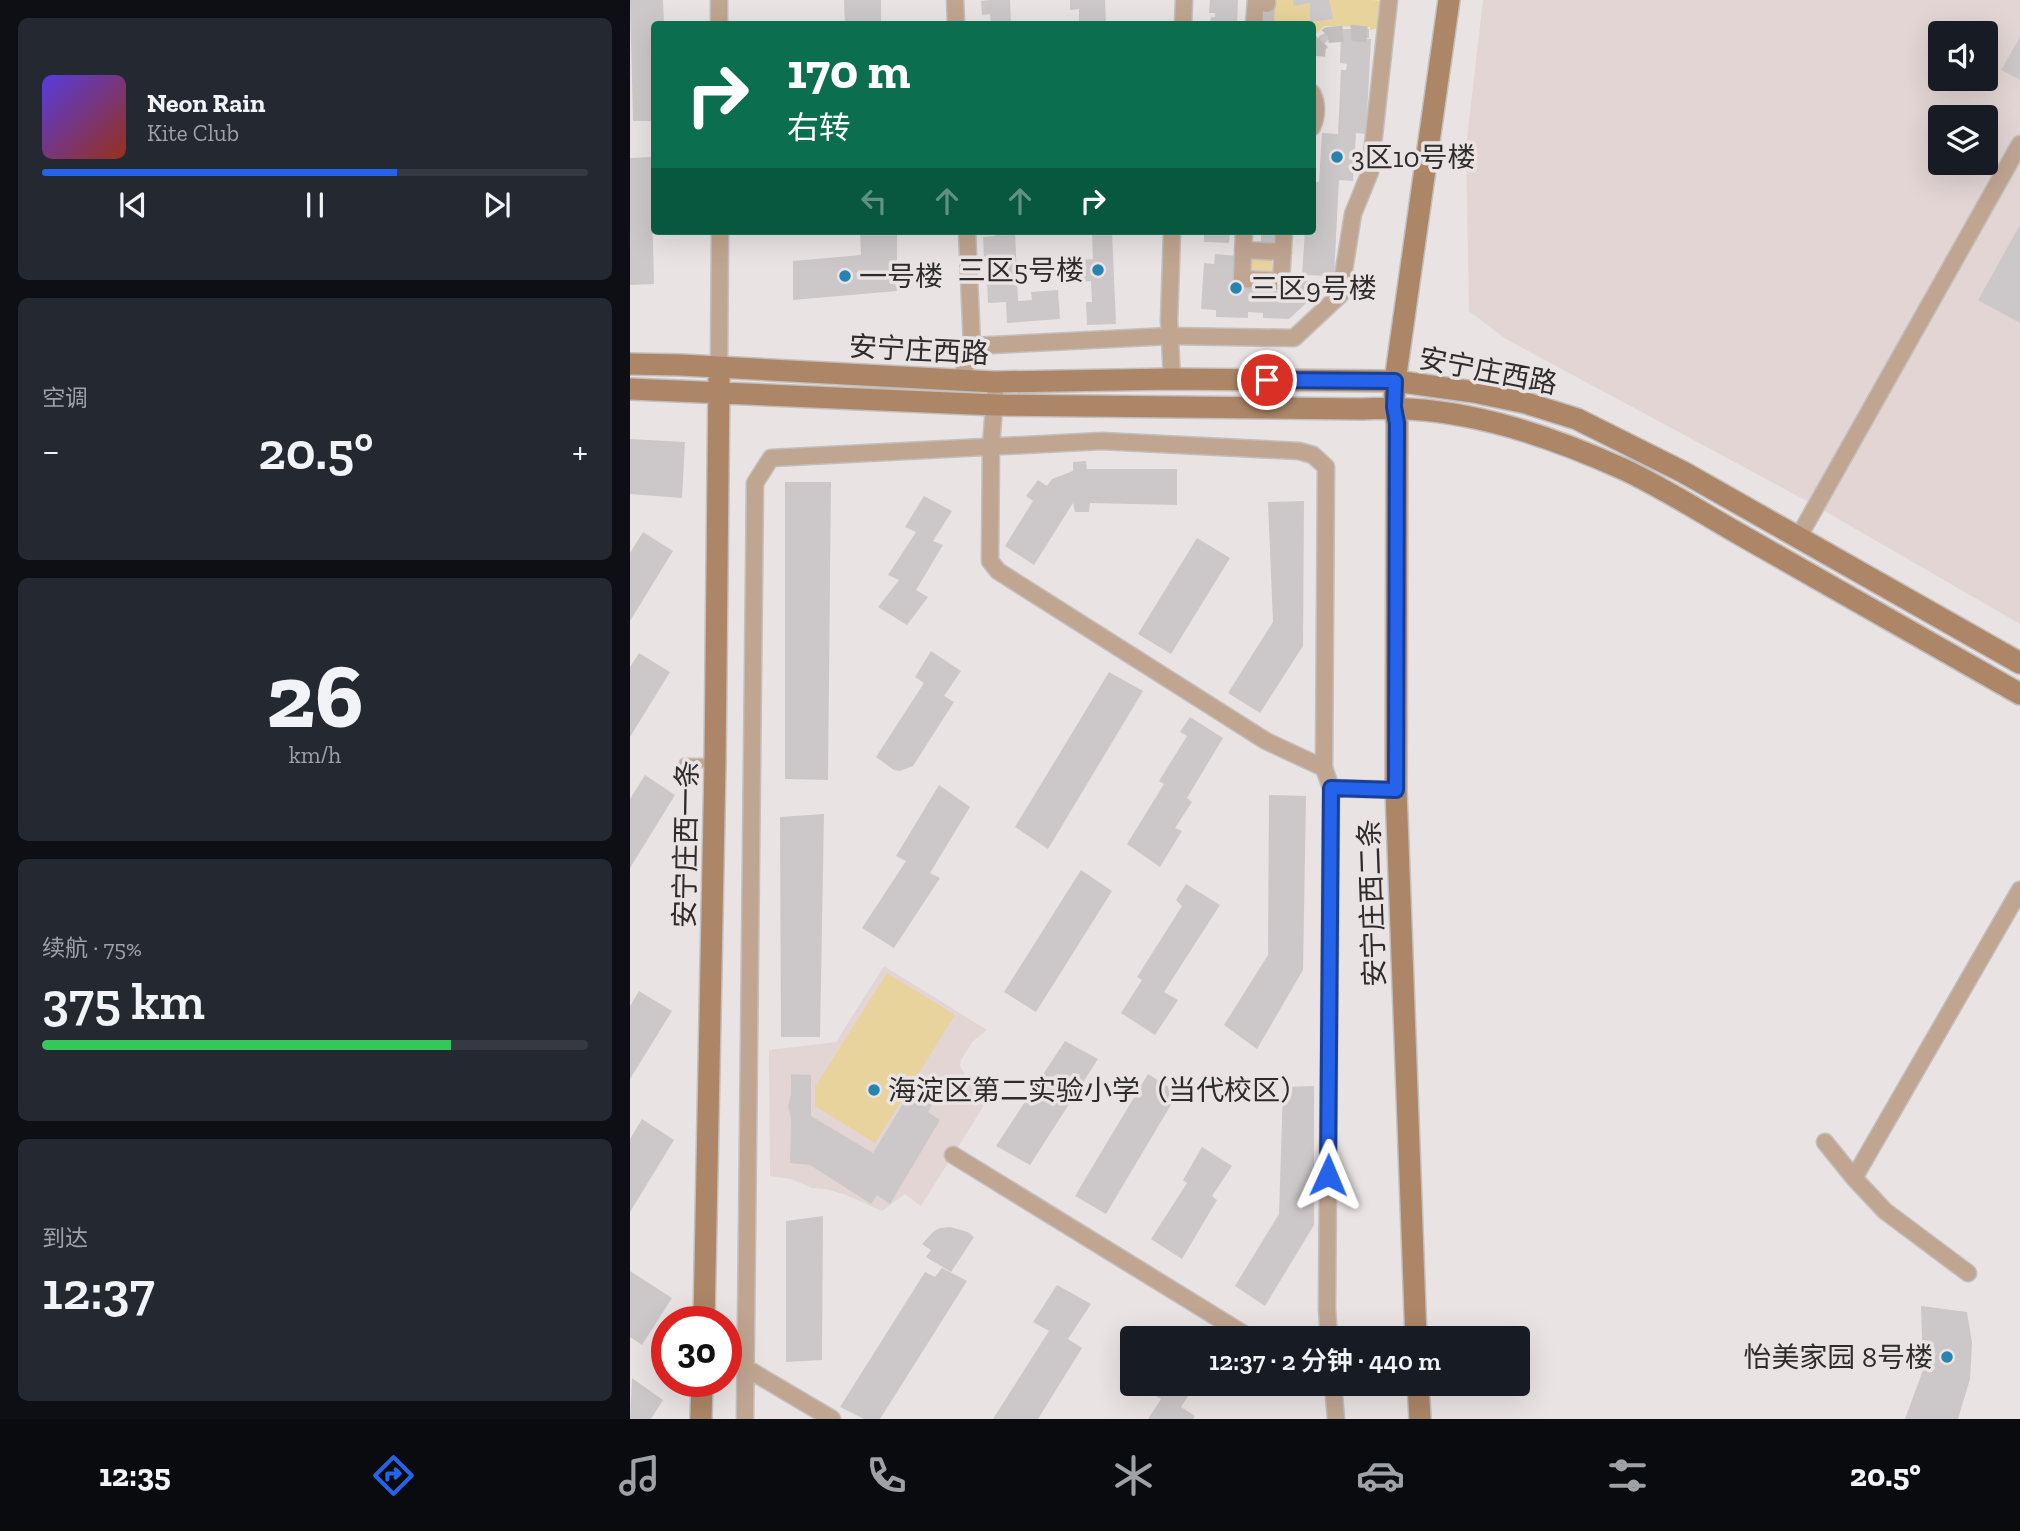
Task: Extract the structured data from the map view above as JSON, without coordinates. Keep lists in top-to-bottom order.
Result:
{
  "streets": {
    "main road": ["安宁庄西路", "安宁庄西一条", "安宁庄西二条"]
  },
  "crossings": [
    ["安宁庄西路", "安宁庄西一条"],
    ["安宁庄西路", "安宁庄西二条"]
  ],
  "places": [
    "3区10号楼",
    "三区5号楼",
    "一号楼",
    "三区9号楼",
    "海淀区第二实验小学（当代校区）",
    "怡美家园 8号楼"
  ],
  "page": {
    "turn": ["170 m", "右转"],
    "song": ["Neon Rain", "Kite Club"],
    "tile": [
      "空调",
      ["26", "km/h"],
      ["续航 · 75%", "375 km"],
      ["到达", "12:37"]
    ],
    "heat": ["−", "20.5°", "+"],
    "limit": "30",
    "trip": "12:37 · 2 分钟 · 440 m",
    "tabs": ["12:35", "20.5°"]
  }
}
